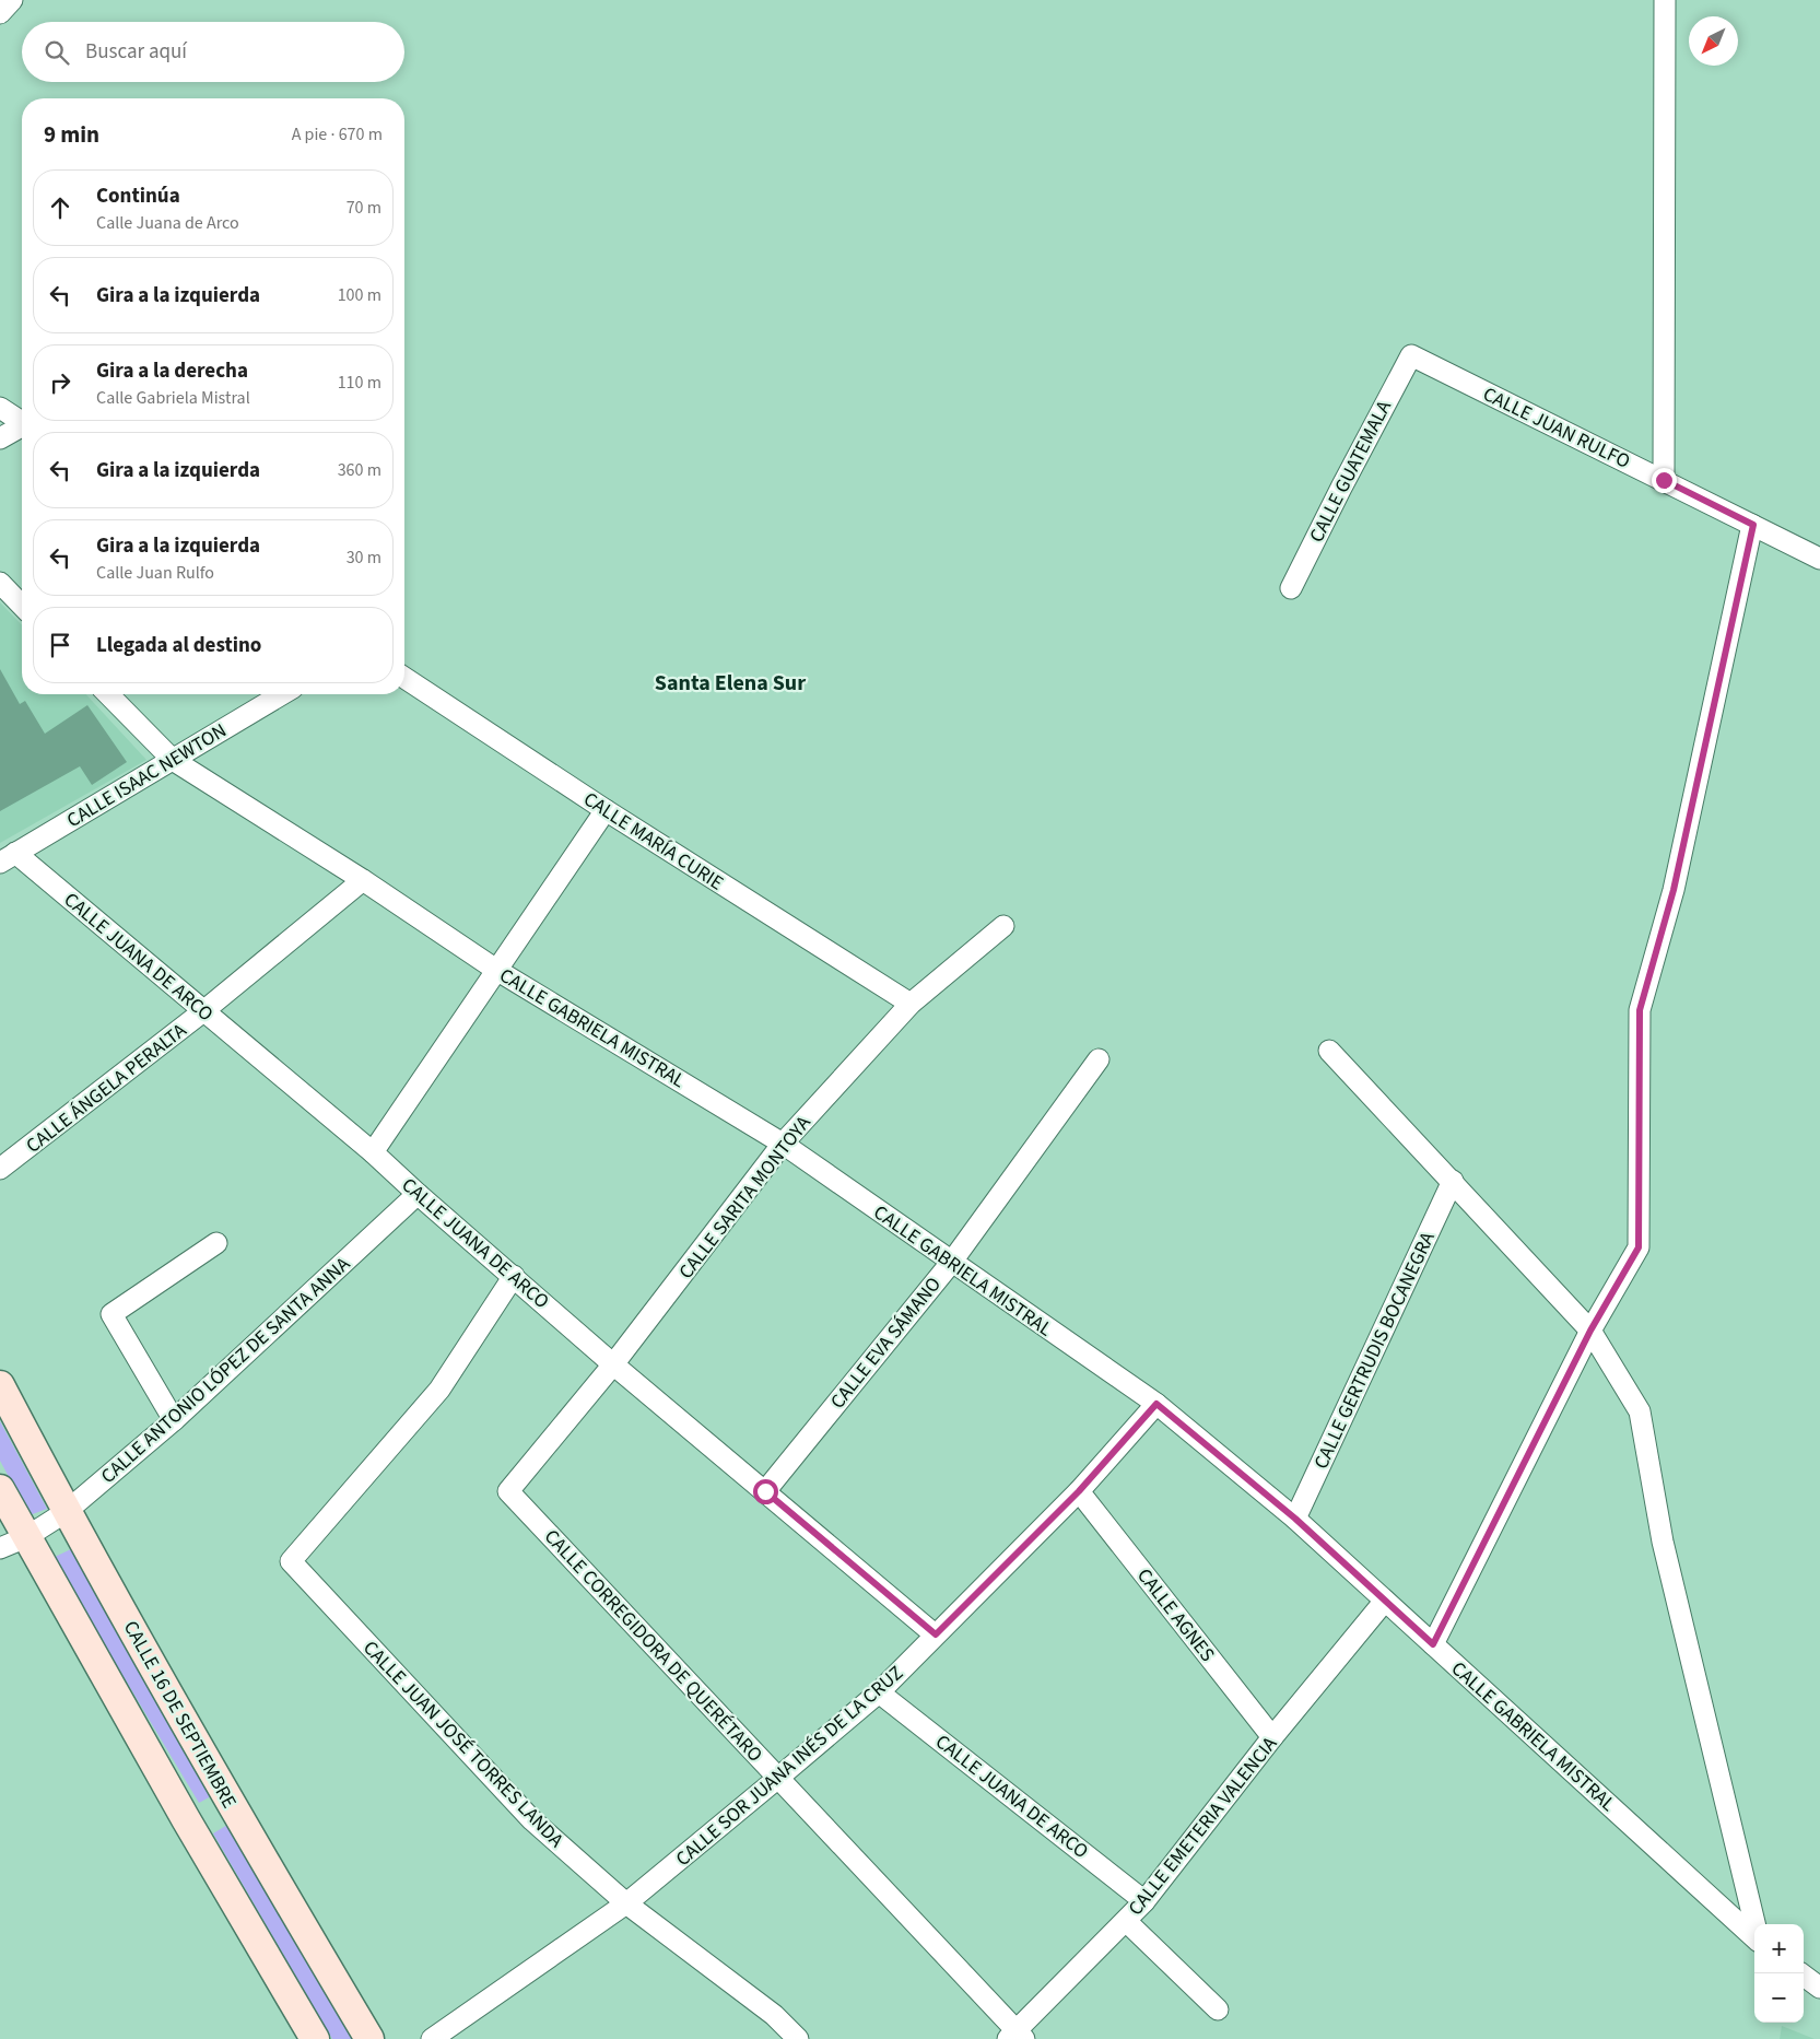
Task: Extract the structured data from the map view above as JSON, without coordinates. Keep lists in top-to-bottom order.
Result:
{
  "streets": {
    "street": [
      "CALLE JUAN RULFO",
      "CALLE GUATEMALA",
      "CALLE ISAAC NEWTON",
      "CALLE MARÍA CURIE",
      "CALLE JUANA DE ARCO",
      "CALLE GABRIELA MISTRAL",
      "CALLE ÁNGELA PERALTA",
      "CALLE SARITA MONTOYA",
      "CALLE EVA SÁMANO",
      "CALLE GERTRUDIS BOCANEGRA",
      "CALLE ANTONIO LÓPEZ DE SANTA ANNA",
      "CALLE AGNES",
      "CALLE CORREGIDORA DE QUERÉTARO",
      "CALLE 16 DE SEPTIEMBRE",
      "CALLE JUAN JOSÉ TORRES LANDA",
      "CALLE SOR JUANA INÉS DE LA CRUZ",
      "CALLE EMETERIA VALENCIA"
    ]
  },
  "crossings": [
    ["CALLE JUAN RULFO", "CALLE GUATEMALA"],
    ["CALLE ISAAC NEWTON", "CALLE JUANA DE ARCO"],
    ["CALLE ISAAC NEWTON", "CALLE GABRIELA MISTRAL"],
    ["CALLE MARÍA CURIE", "CALLE SARITA MONTOYA"],
    ["CALLE JUANA DE ARCO", "CALLE ÁNGELA PERALTA"],
    ["CALLE JUANA DE ARCO", "CALLE SARITA MONTOYA"],
    ["CALLE JUANA DE ARCO", "CALLE EVA SÁMANO"],
    ["CALLE JUANA DE ARCO", "CALLE ANTONIO LÓPEZ DE SANTA ANNA"],
    ["CALLE JUANA DE ARCO", "CALLE JUAN JOSÉ TORRES LANDA"],
    ["CALLE JUANA DE ARCO", "CALLE SOR JUANA INÉS DE LA CRUZ"],
    ["CALLE JUANA DE ARCO", "CALLE EMETERIA VALENCIA"],
    ["CALLE GABRIELA MISTRAL", "CALLE ÁNGELA PERALTA"],
    ["CALLE GABRIELA MISTRAL", "CALLE SARITA MONTOYA"],
    ["CALLE GABRIELA MISTRAL", "CALLE EVA SÁMANO"],
    ["CALLE GABRIELA MISTRAL", "CALLE GERTRUDIS BOCANEGRA"],
    ["CALLE GABRIELA MISTRAL", "CALLE SOR JUANA INÉS DE LA CRUZ"],
    ["CALLE GABRIELA MISTRAL", "CALLE EMETERIA VALENCIA"],
    ["CALLE SARITA MONTOYA", "CALLE CORREGIDORA DE QUERÉTARO"],
    ["CALLE ANTONIO LÓPEZ DE SANTA ANNA", "CALLE 16 DE SEPTIEMBRE"],
    ["CALLE AGNES", "CALLE SOR JUANA INÉS DE LA CRUZ"],
    ["CALLE AGNES", "CALLE EMETERIA VALENCIA"],
    ["CALLE CORREGIDORA DE QUERÉTARO", "CALLE SOR JUANA INÉS DE LA CRUZ"],
    ["CALLE CORREGIDORA DE QUERÉTARO", "CALLE EMETERIA VALENCIA"],
    ["CALLE JUAN JOSÉ TORRES LANDA", "CALLE SOR JUANA INÉS DE LA CRUZ"]
  ],
  "districts": ["Santa Elena Sur"],
  "north": "bottom left",
  "page": {
    "search": "Buscar aquí",
    "heading": ["9 min", "A pie · 670 m"],
    "list": [
      ["Continúa", "Calle Juana de Arco", "70 m"],
      ["Gira a la izquierda", "100 m"],
      ["Gira a la derecha", "Calle Gabriela Mistral", "110 m"],
      ["Gira a la izquierda", "360 m"],
      ["Gira a la izquierda", "Calle Juan Rulfo", "30 m"],
      "Llegada al destino"
    ],
    "map_buttons": ["+", "−"]
  }
}
